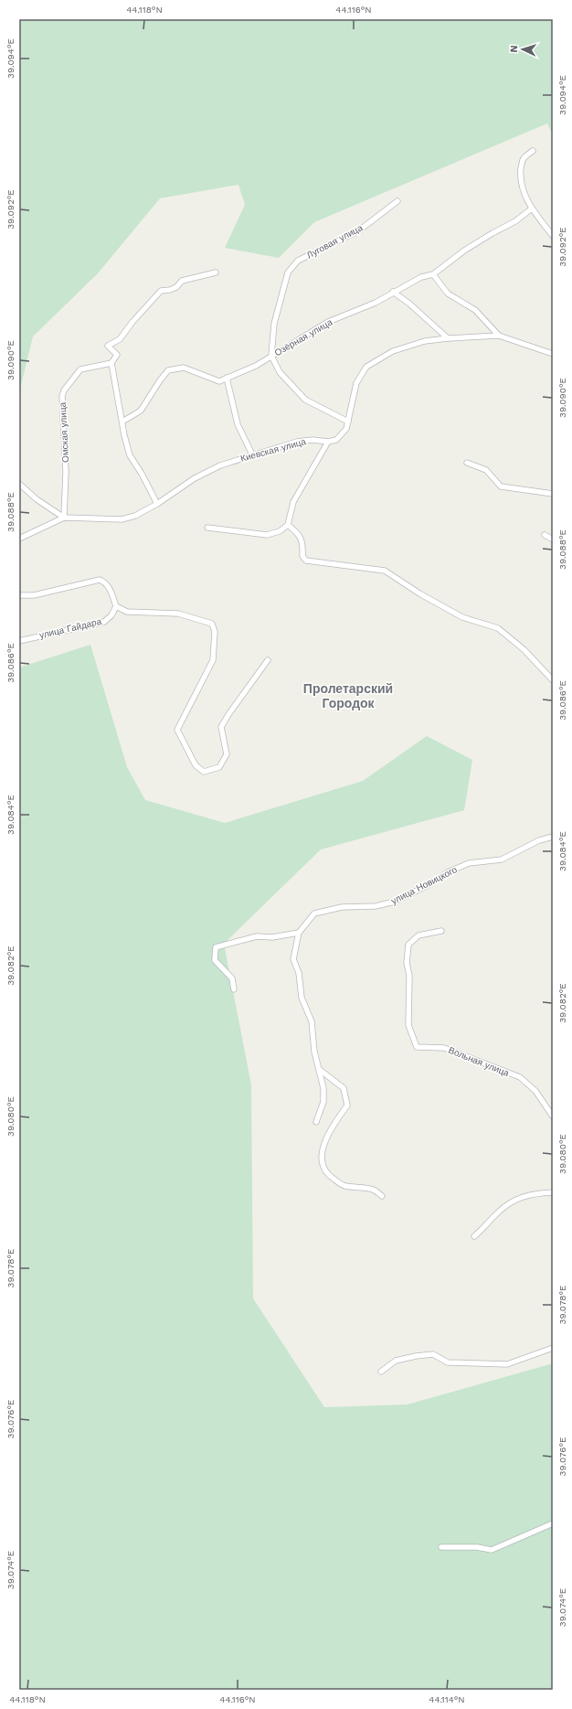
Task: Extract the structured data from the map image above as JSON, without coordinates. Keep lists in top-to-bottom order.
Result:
{
  "streets": {
    "street": [
      "Луговая улица",
      "Озёрная улица",
      "Омская улица",
      "Киевская улица",
      "улица Гайдара",
      "улица Новицкого",
      "Вольная улица"
    ]
  },
  "crossings": [
    ["Луговая улица", "Озёрная улица"],
    ["Омская улица", "Киевская улица"]
  ],
  "districts": ["Пролетарский Городок"],
  "north": "left",
  "coordinates": [
    "44.118°N",
    "44.116°N",
    "39.094°E",
    "39.092°E",
    "39.090°E",
    "39.088°E",
    "39.086°E",
    "39.084°E",
    "39.082°E",
    "39.080°E",
    "39.078°E",
    "39.076°E",
    "39.074°E",
    "44.114°N"
  ]
}
